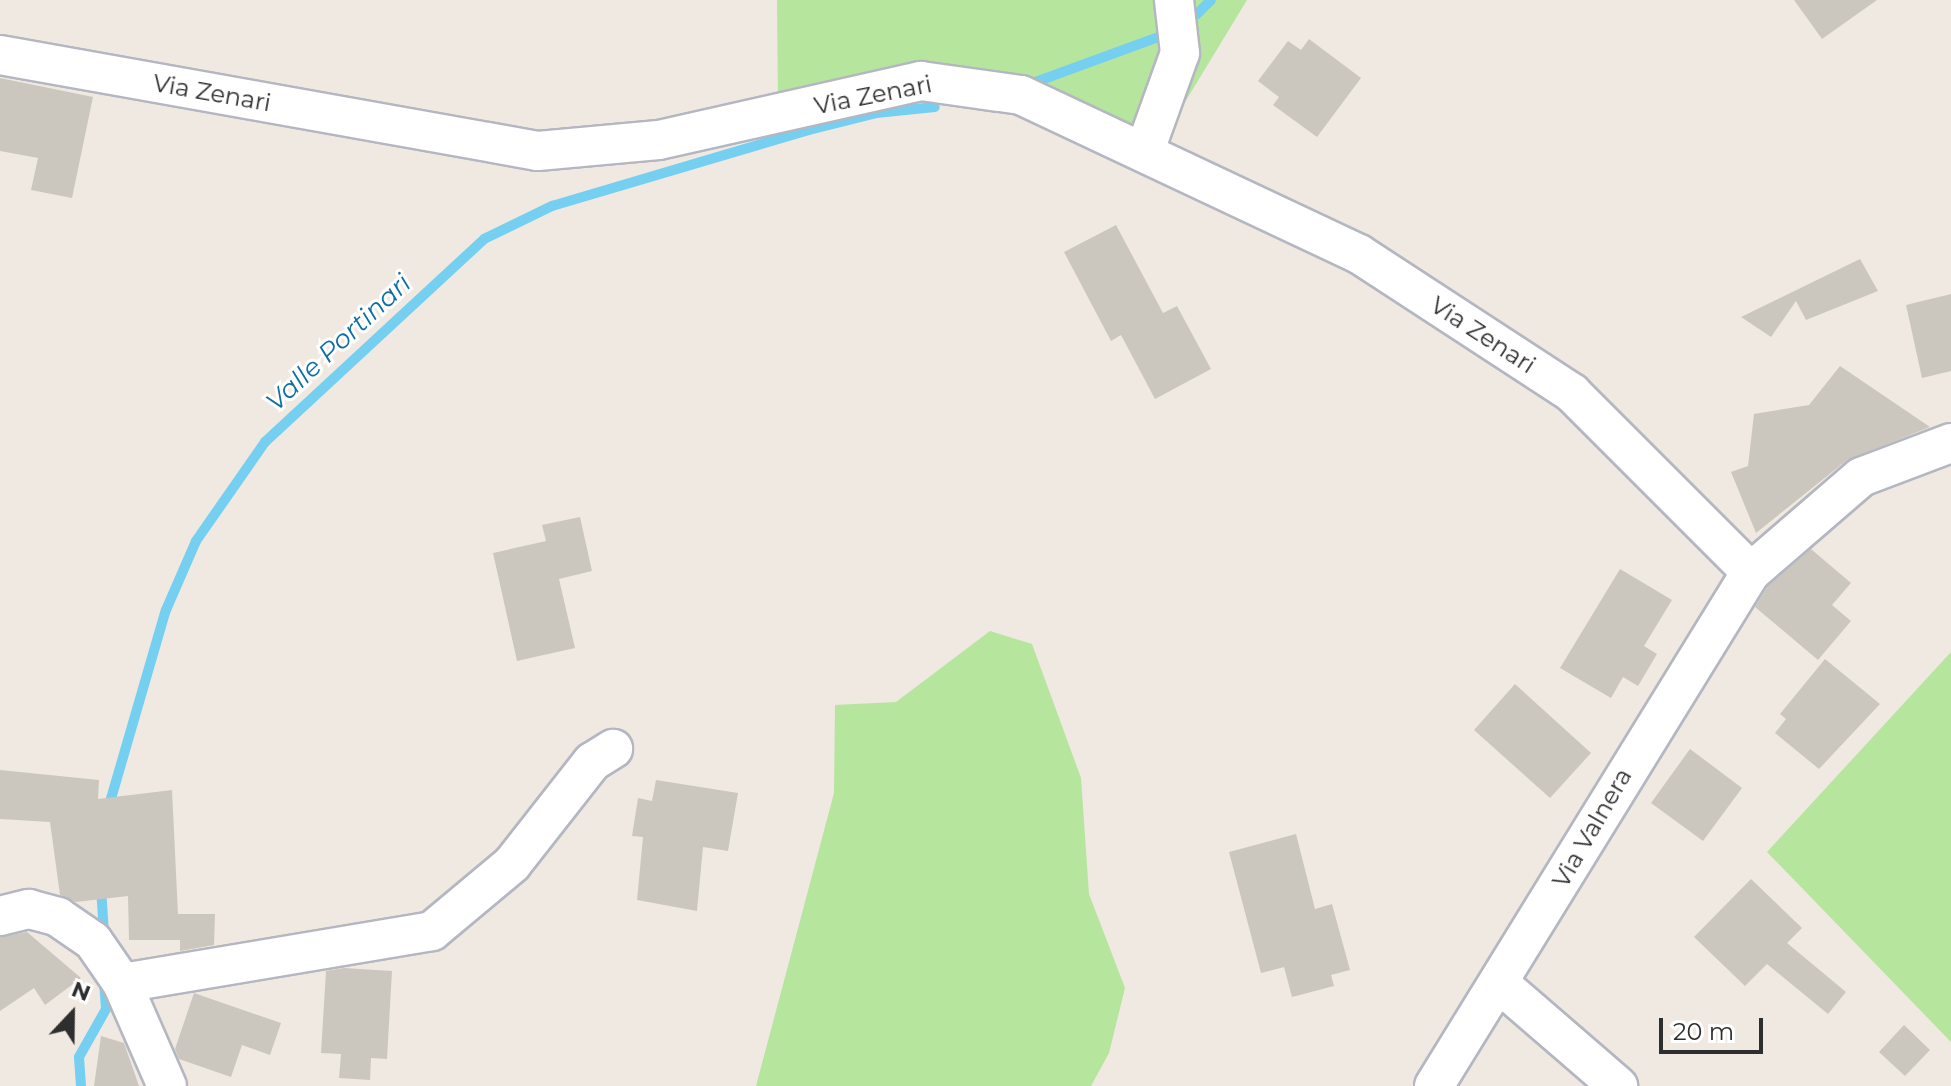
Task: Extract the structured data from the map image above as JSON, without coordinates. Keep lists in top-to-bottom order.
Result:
{
  "streets": {
    "street": ["Via Zenari", "Via Valnera"]
  },
  "crossings": [
    ["Via Zenari", "Via Valnera"]
  ],
  "water": ["Valle Portinari"],
  "scale_bar": "20 m",
  "north": "top"
}
